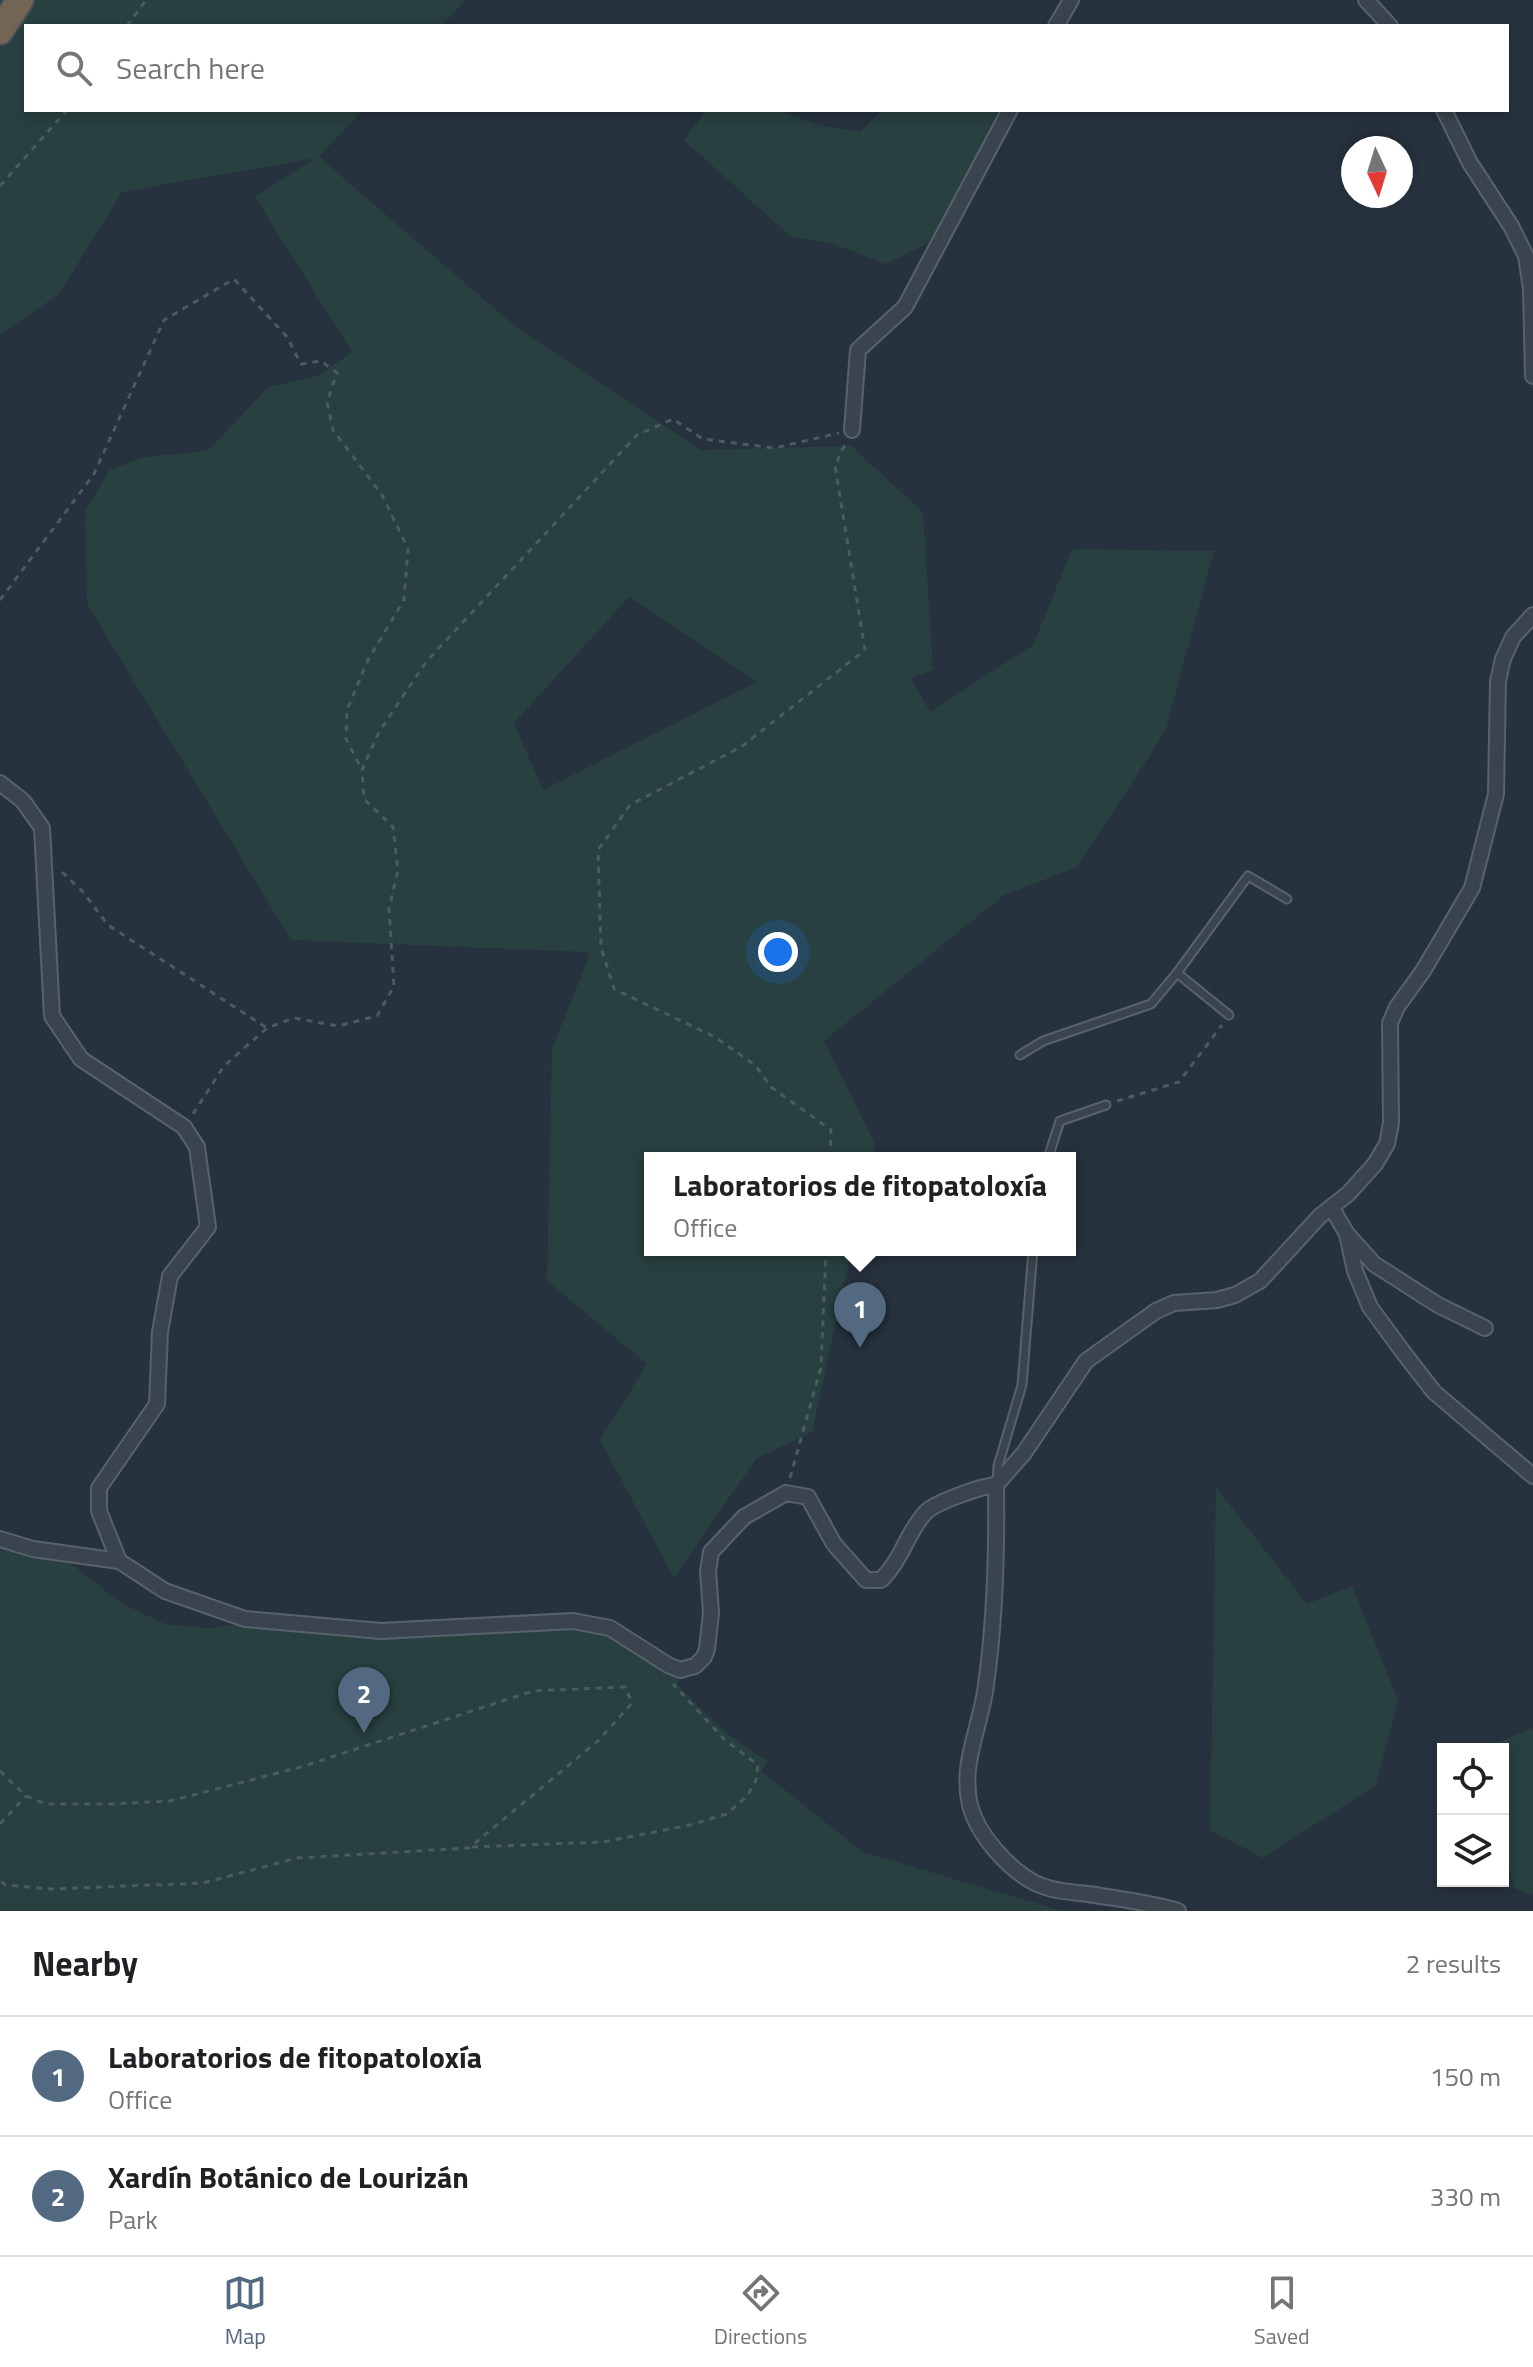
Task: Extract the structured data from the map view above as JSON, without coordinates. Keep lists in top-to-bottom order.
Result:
{
  "north": "bottom",
  "page": {
    "search": "Search here",
    "popup": ["Laboratorios de fitopatoloxía", "Office"],
    "pins": ["1", "2"],
    "heading": ["Nearby", "2 results"],
    "list": [
      {
        "mark": "1",
        "name": "Laboratorios de fitopatoloxía",
        "note": "Office",
        "value": "150 m"
      },
      {
        "mark": "2",
        "name": "Xardín Botánico de Lourizán",
        "note": "Park",
        "value": "330 m"
      }
    ],
    "nav": ["Map", "Directions", "Saved"]
  }
}
